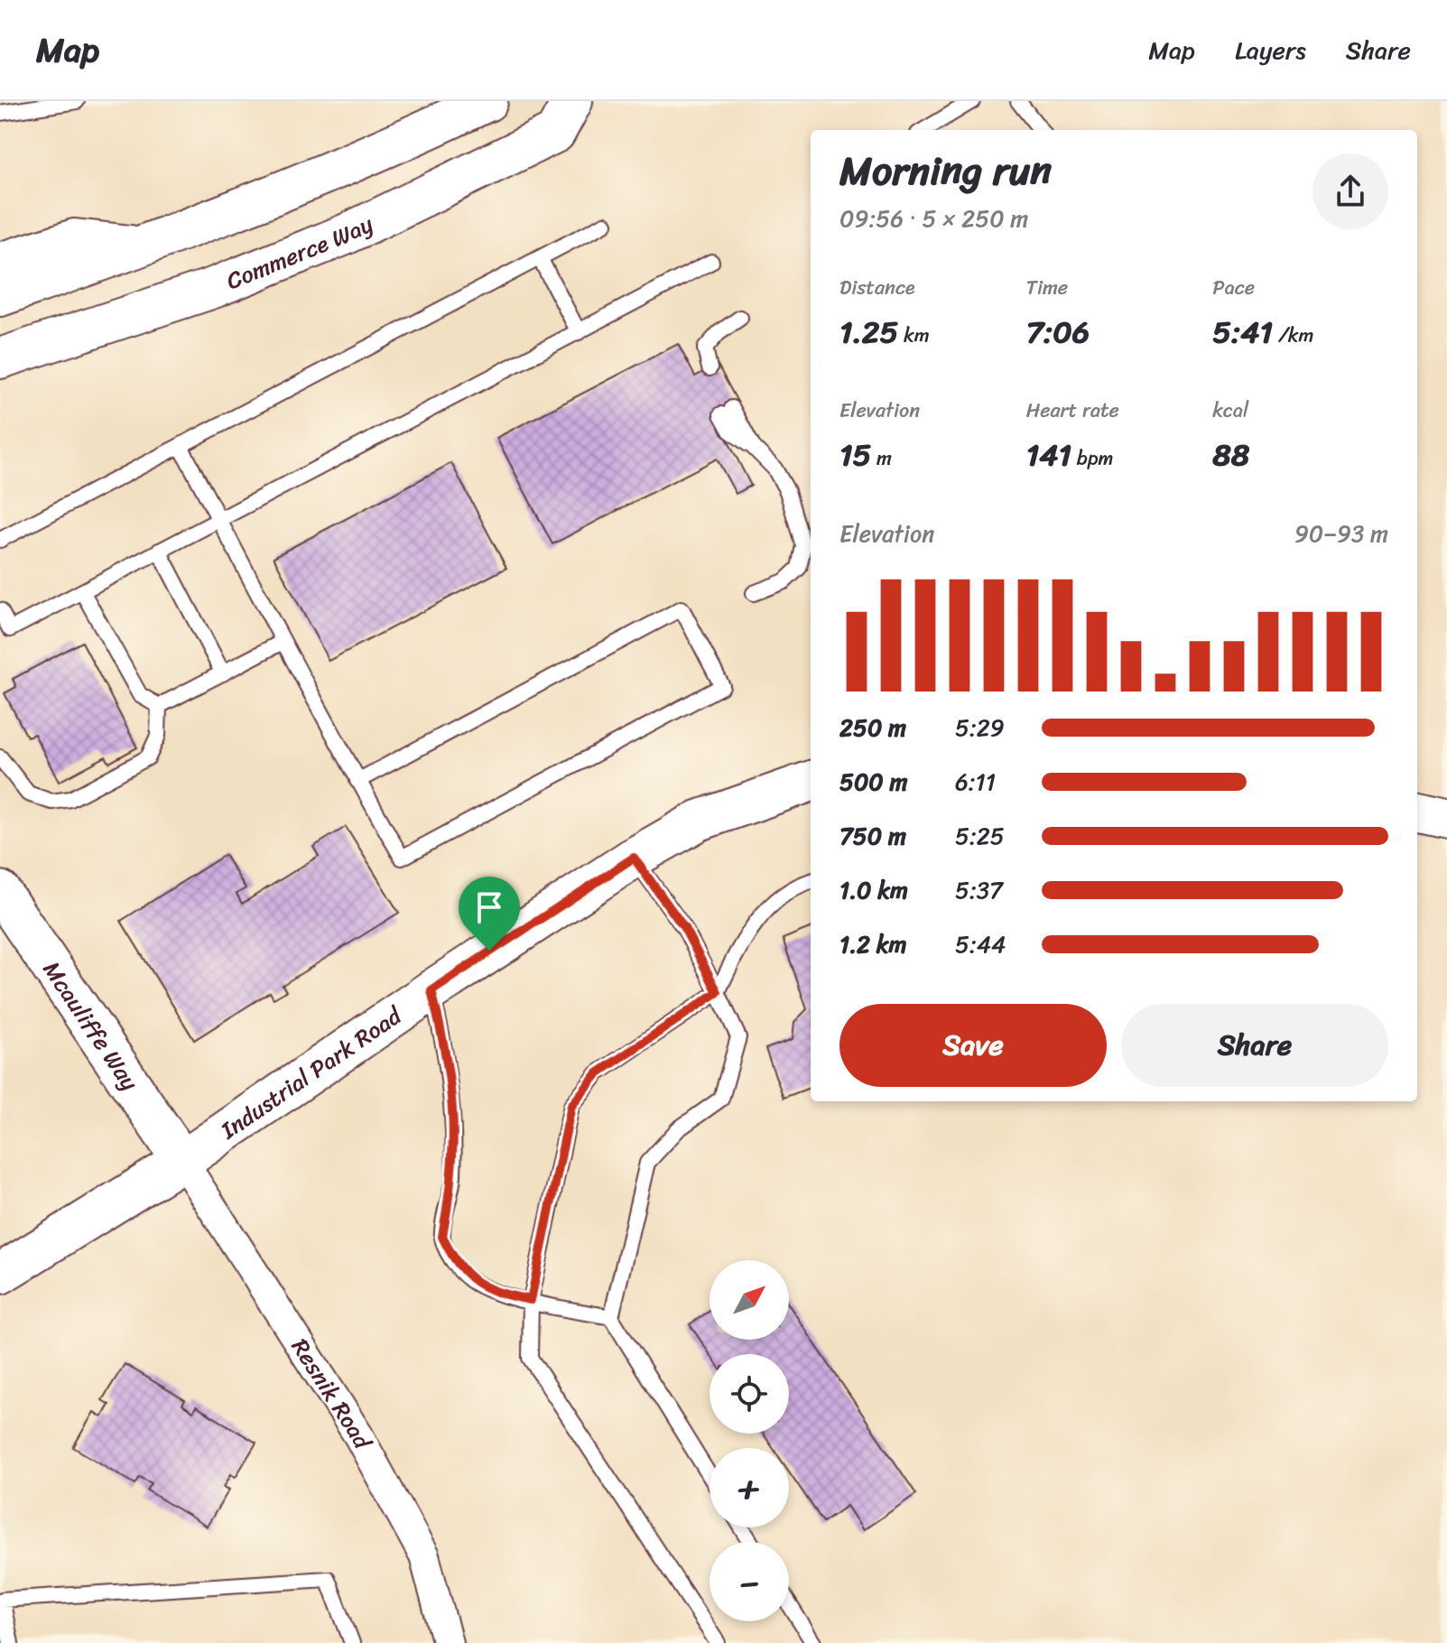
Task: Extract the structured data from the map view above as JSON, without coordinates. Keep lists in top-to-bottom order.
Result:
{
  "streets": {
    "street": [
      "Commerce Way",
      "Mcauliffe Way",
      "Industrial Park Road",
      "Resnik Road"
    ]
  },
  "crossings": [
    ["Mcauliffe Way", "Industrial Park Road"],
    ["Mcauliffe Way", "Resnik Road"],
    ["Industrial Park Road", "Resnik Road"]
  ],
  "north": "top right",
  "page": {
    "header": "Map",
    "nav": ["Map", "Layers", "Share"],
    "heading": ["Morning run", "09:56 · 5 × 250 m"],
    "stats": [
      ["Distance", "1.25 km"],
      ["Time", "7:06"],
      ["Pace", "5:41 /km"],
      ["Elevation", "15 m"],
      ["Heart rate", "141 bpm"],
      ["kcal", "88"]
    ],
    "chart": ["Elevation", "90–93 m"],
    "list": [
      {
        "name": "250 m",
        "note": "5:29"
      },
      {
        "name": "500 m",
        "note": "6:11"
      },
      {
        "name": "750 m",
        "note": "5:25"
      },
      {
        "name": "1.0 km",
        "note": "5:37"
      },
      {
        "name": "1.2 km",
        "note": "5:44"
      }
    ],
    "buttons": ["Save", "Share"],
    "map_buttons": ["+", "−"]
  }
}
